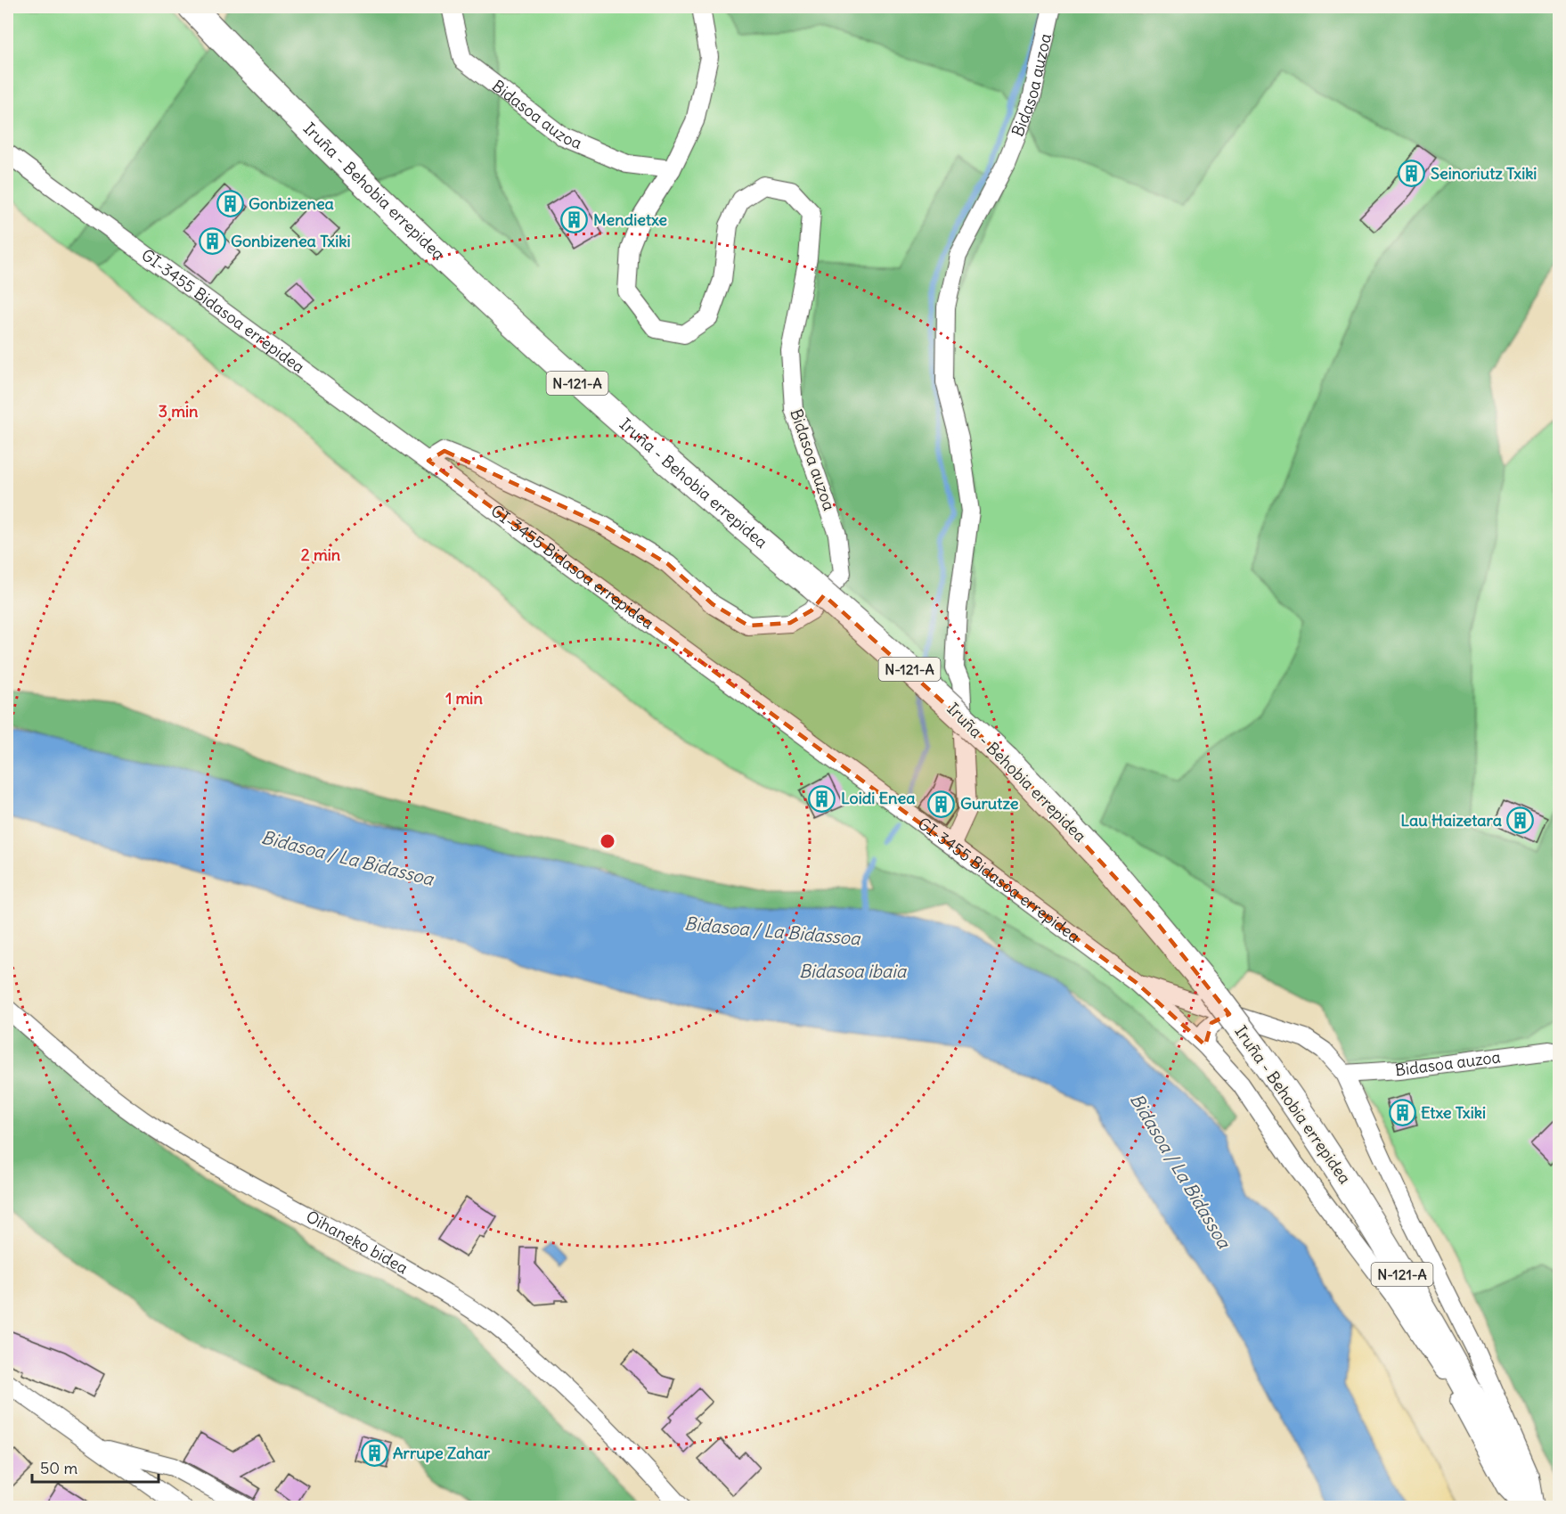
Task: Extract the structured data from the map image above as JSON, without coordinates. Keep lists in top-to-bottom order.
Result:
{
  "streets": {
    "highway": ["Iruña - Behobia errepidea", "N-121-A"],
    "street": ["Bidasoa auzoa", "GI-3455 Bidasoa errepidea", "Oihaneko bidea"]
  },
  "crossings": [
    ["Bidasoa auzoa", "GI-3455 Bidasoa errepidea"]
  ],
  "water": ["Bidasoa / La Bidassoa", "Bidasoa ibaia"],
  "places": {
    "building": [
      "Seinoriutz Txiki",
      "Gonbizenea",
      "Mendietxe",
      "Gonbizenea Txiki",
      "Loidi Enea",
      "Gurutze",
      "Lau Haizetara",
      "Etxe Txiki",
      "Arrupe Zahar"
    ]
  },
  "scale_bar": "50 m",
  "rings": ["3 min", "2 min", "1 min"]
}
